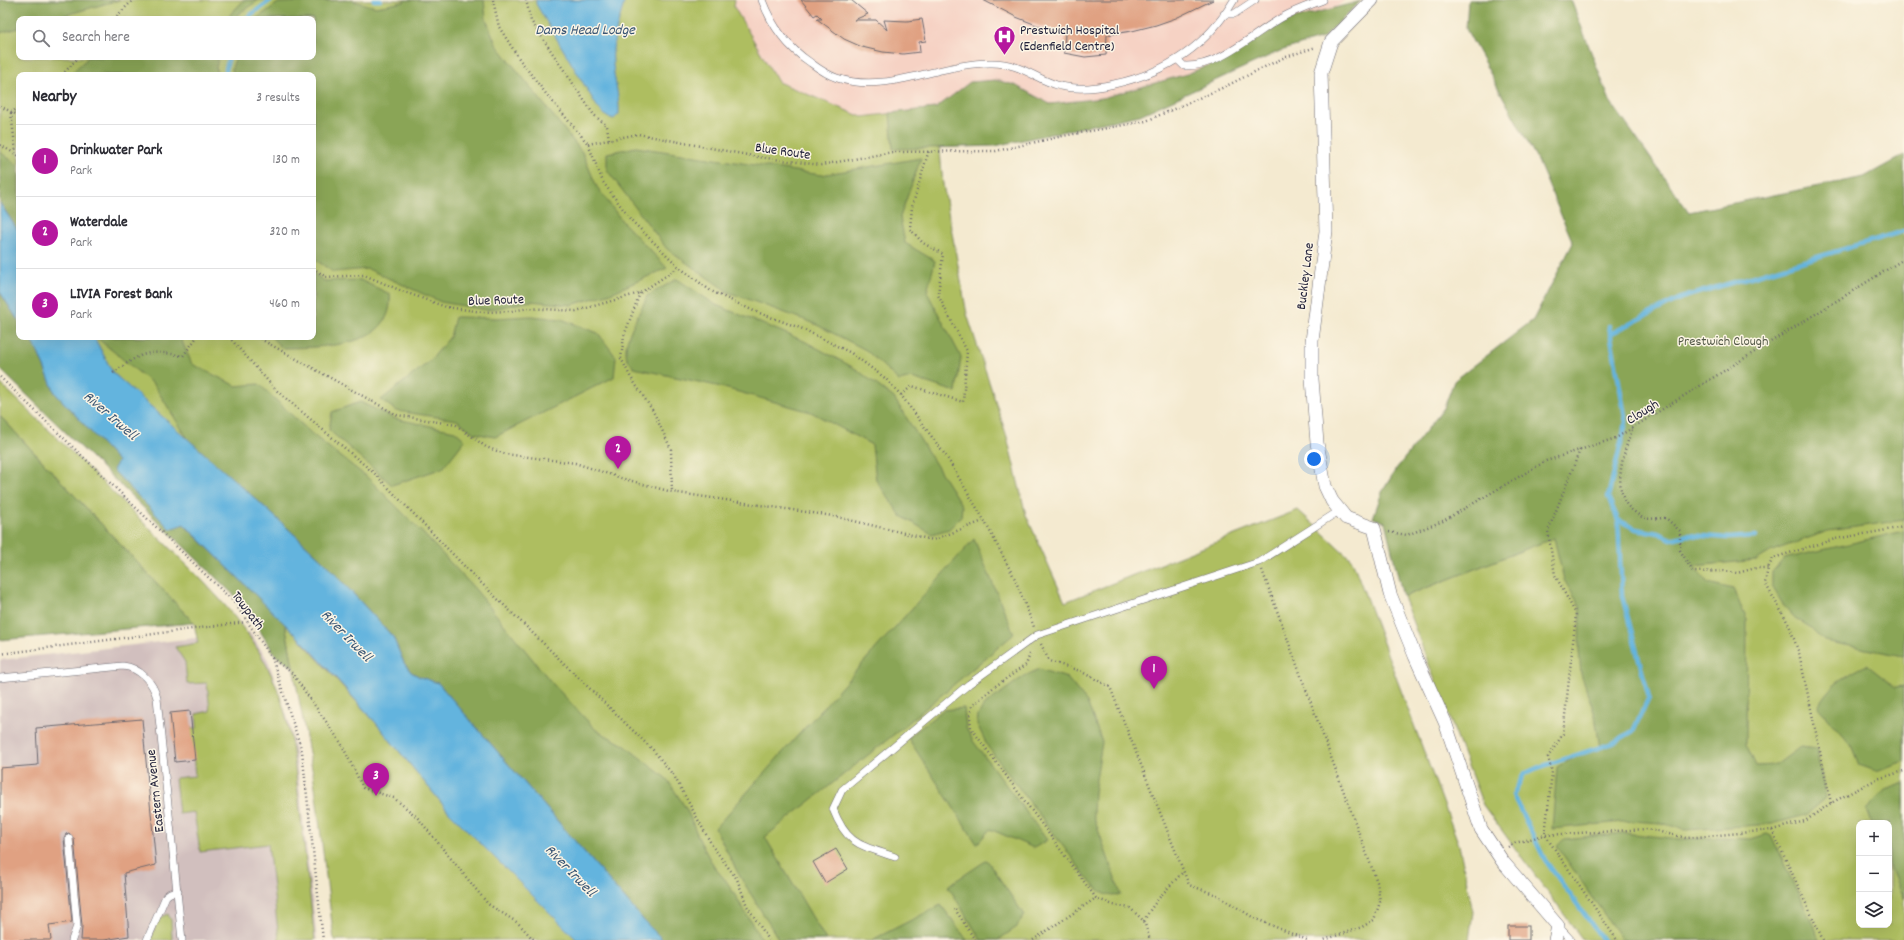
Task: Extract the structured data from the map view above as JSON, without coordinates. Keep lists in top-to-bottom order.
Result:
{
  "streets": {
    "street": ["Buckley Lane"],
    "lane": ["Eastern Avenue"],
    "path": ["Blue Route", "Clough", "Towpath"]
  },
  "crossings": [
    ["Blue Route", "Buckley Lane"]
  ],
  "water": ["Dams Head Lodge", "River Irwell"],
  "parks": ["Prestwich Clough"],
  "places": {
    "hospital": ["Prestwich Hospital (Edenfield Centre)"]
  },
  "page": {
    "search": "Search here",
    "heading": ["Nearby", "3 results"],
    "list": [
      {
        "mark": "1",
        "name": "Drinkwater Park",
        "note": "Park",
        "value": "130 m"
      },
      {
        "mark": "2",
        "name": "Waterdale",
        "note": "Park",
        "value": "320 m"
      },
      {
        "mark": "3",
        "name": "LIVIA Forest Bank",
        "note": "Park",
        "value": "460 m"
      }
    ],
    "pins": ["2", "1", "3"],
    "map_buttons": ["+", "−"]
  }
}
